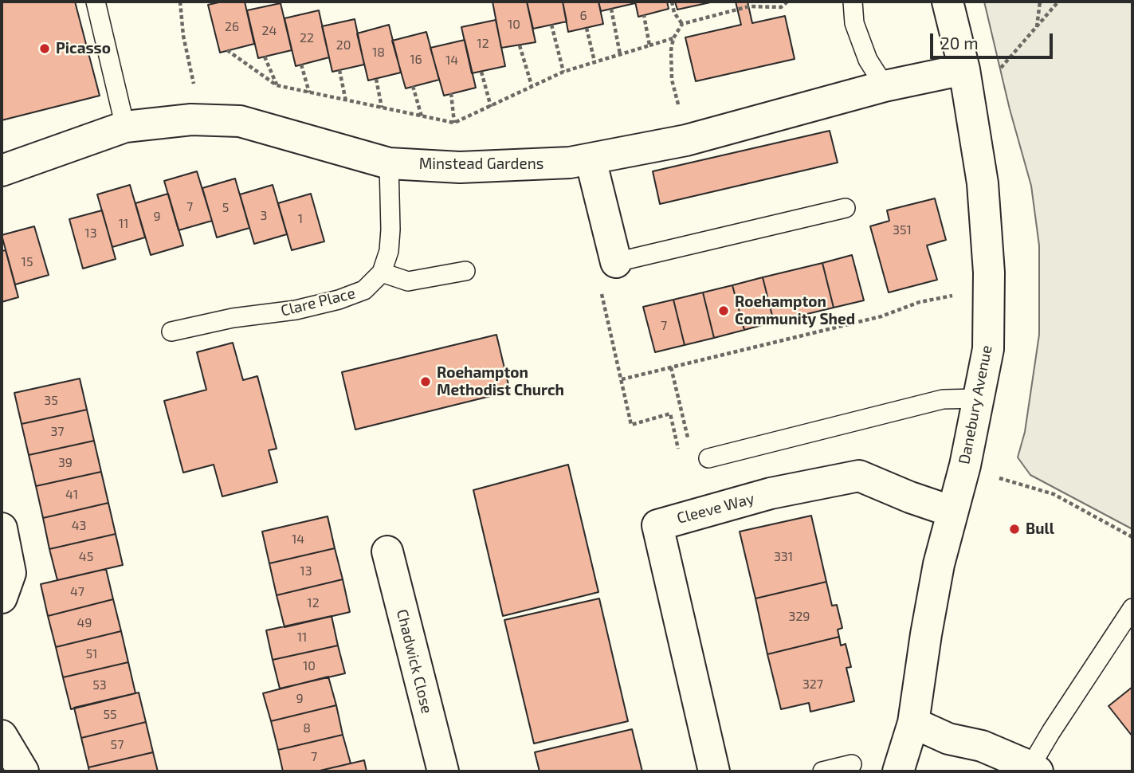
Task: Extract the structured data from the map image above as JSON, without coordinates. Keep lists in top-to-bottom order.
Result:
{
  "streets": {
    "street": [
      "Minstead Gardens",
      "Danebury Avenue",
      "Cleeve Way",
      "Chadwick Close"
    ],
    "lane": ["Clare Place"]
  },
  "crossings": [
    ["Minstead Gardens", "Danebury Avenue"],
    ["Danebury Avenue", "Cleeve Way"]
  ],
  "places": [
    "Picasso",
    "Roehampton Community Shed",
    "Roehampton Methodist Church",
    "Bull"
  ],
  "house_numbers": [
    "6",
    "10",
    "26",
    "24",
    "22",
    "12",
    "20",
    "18",
    "16",
    "14",
    "7",
    "5",
    "3",
    "9",
    "1",
    "11",
    "351",
    "13",
    "15",
    "7",
    "35",
    "37",
    "39",
    "41",
    "43",
    "14",
    "45",
    "331",
    "13",
    "47",
    "12",
    "329",
    "49",
    "11",
    "51",
    "10",
    "327",
    "53",
    "9",
    "55",
    "8",
    "57",
    "7"
  ],
  "scale_bar": "20 m"
}
